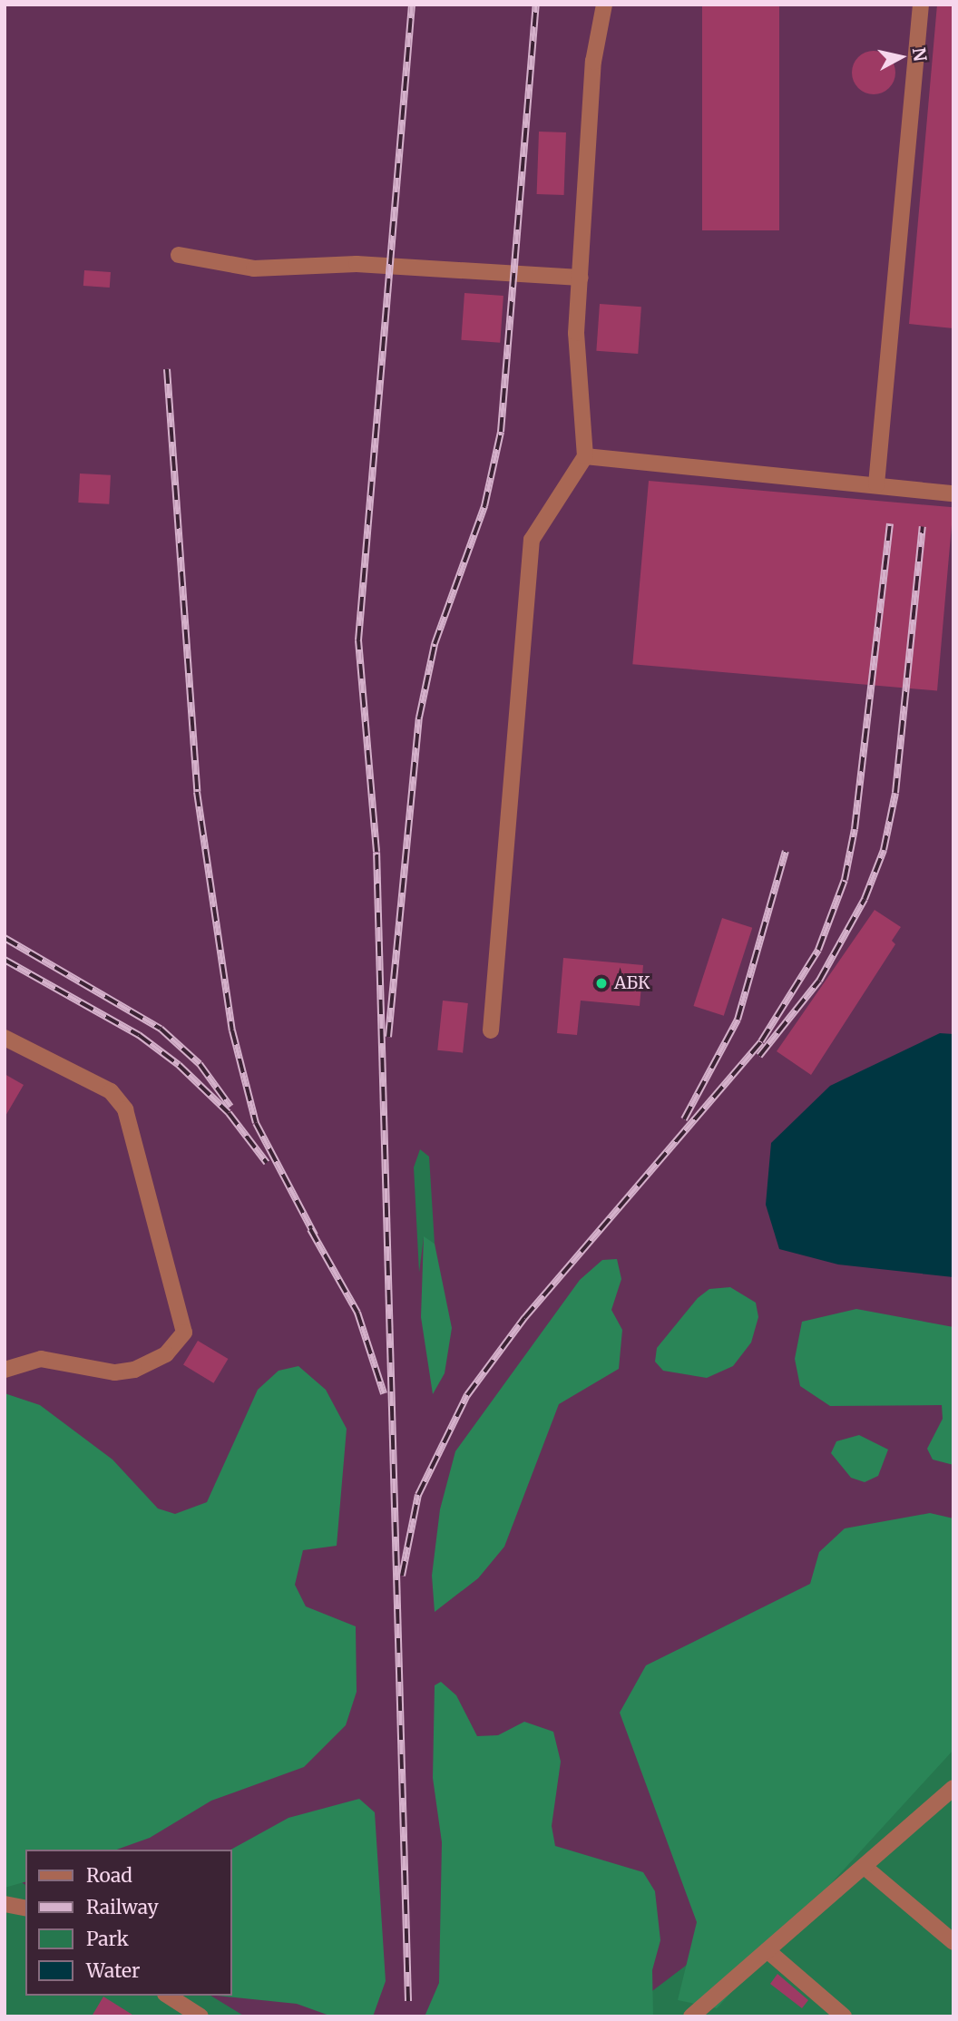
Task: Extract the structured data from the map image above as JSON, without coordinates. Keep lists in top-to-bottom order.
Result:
{
  "places": ["АБК"],
  "legend": [
    "Road",
    "Railway",
    "Park",
    "Water"
  ],
  "north": "right"
}
